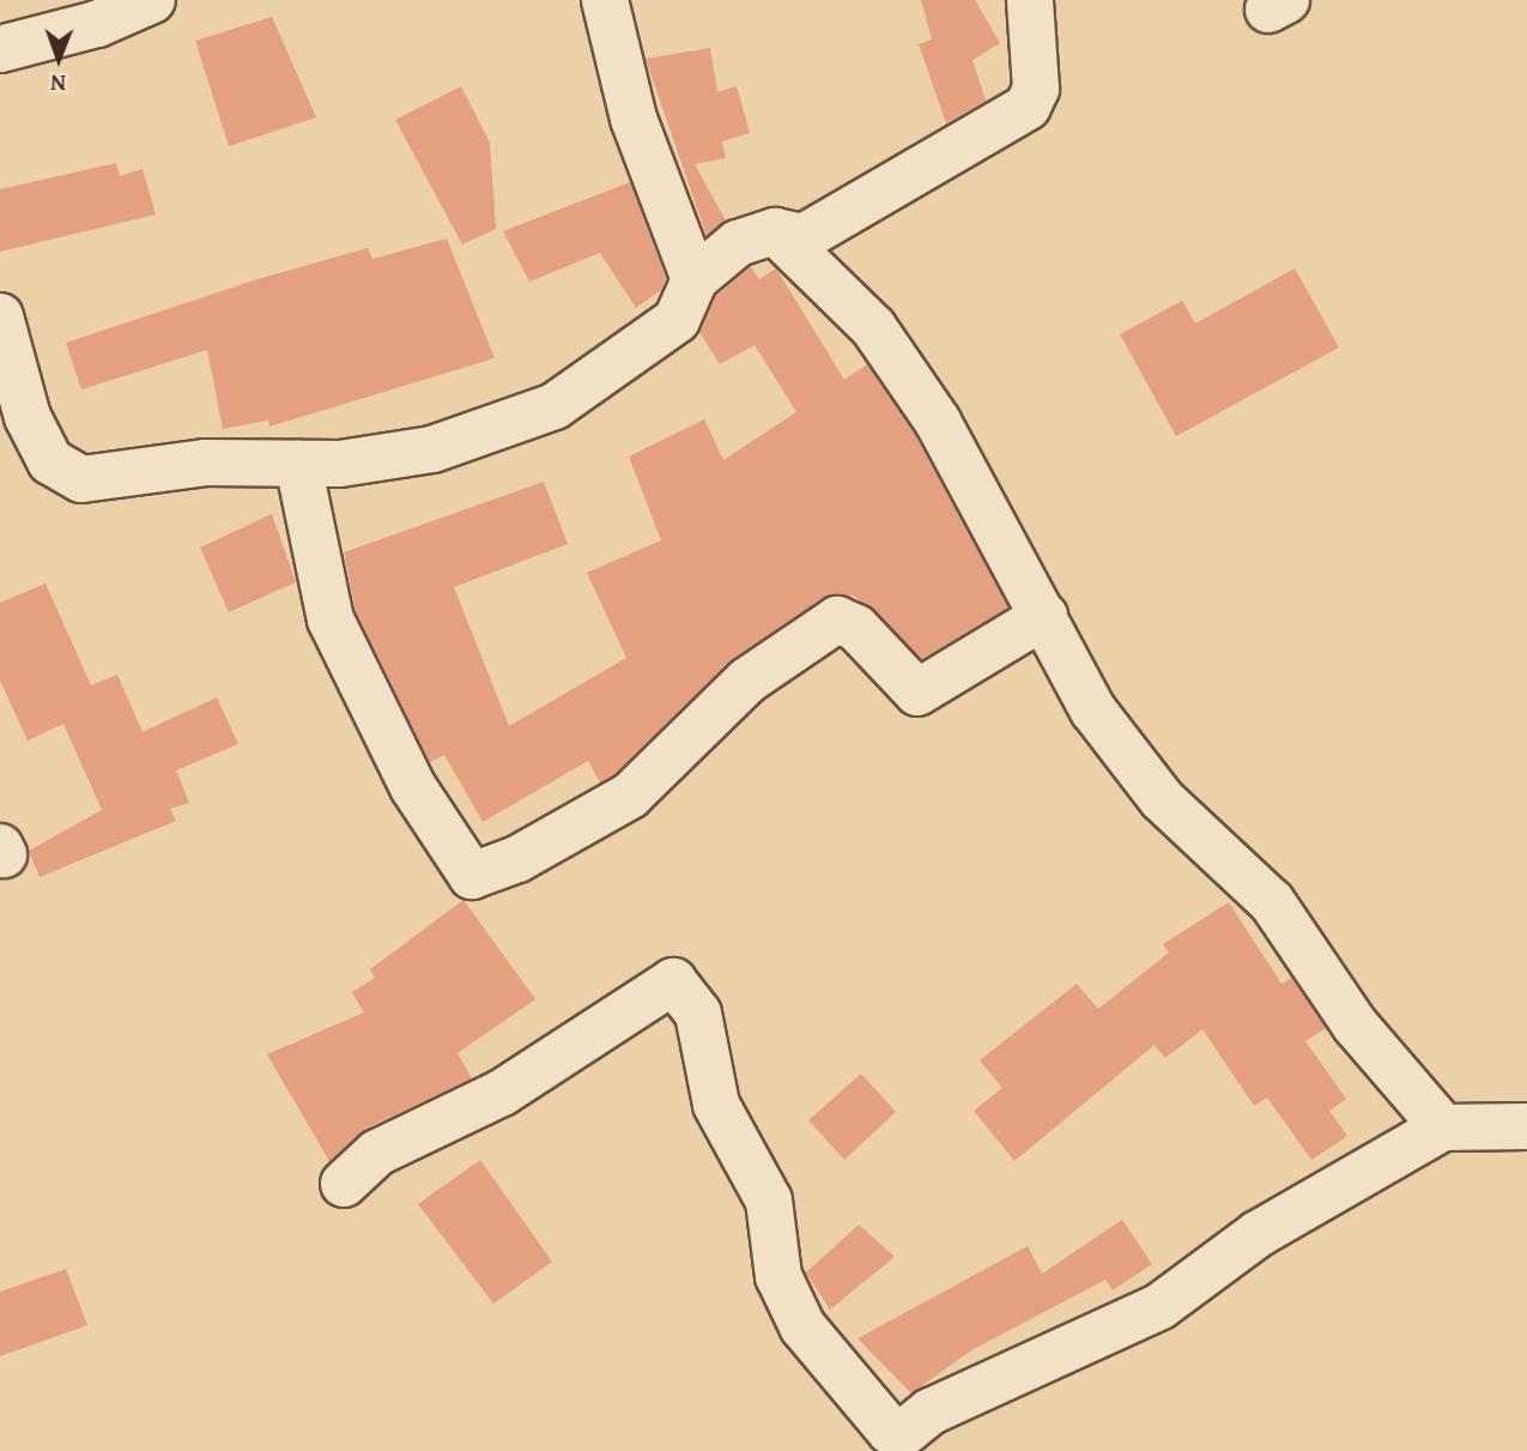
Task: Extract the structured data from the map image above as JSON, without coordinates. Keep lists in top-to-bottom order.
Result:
{
  "north": "bottom"
}
